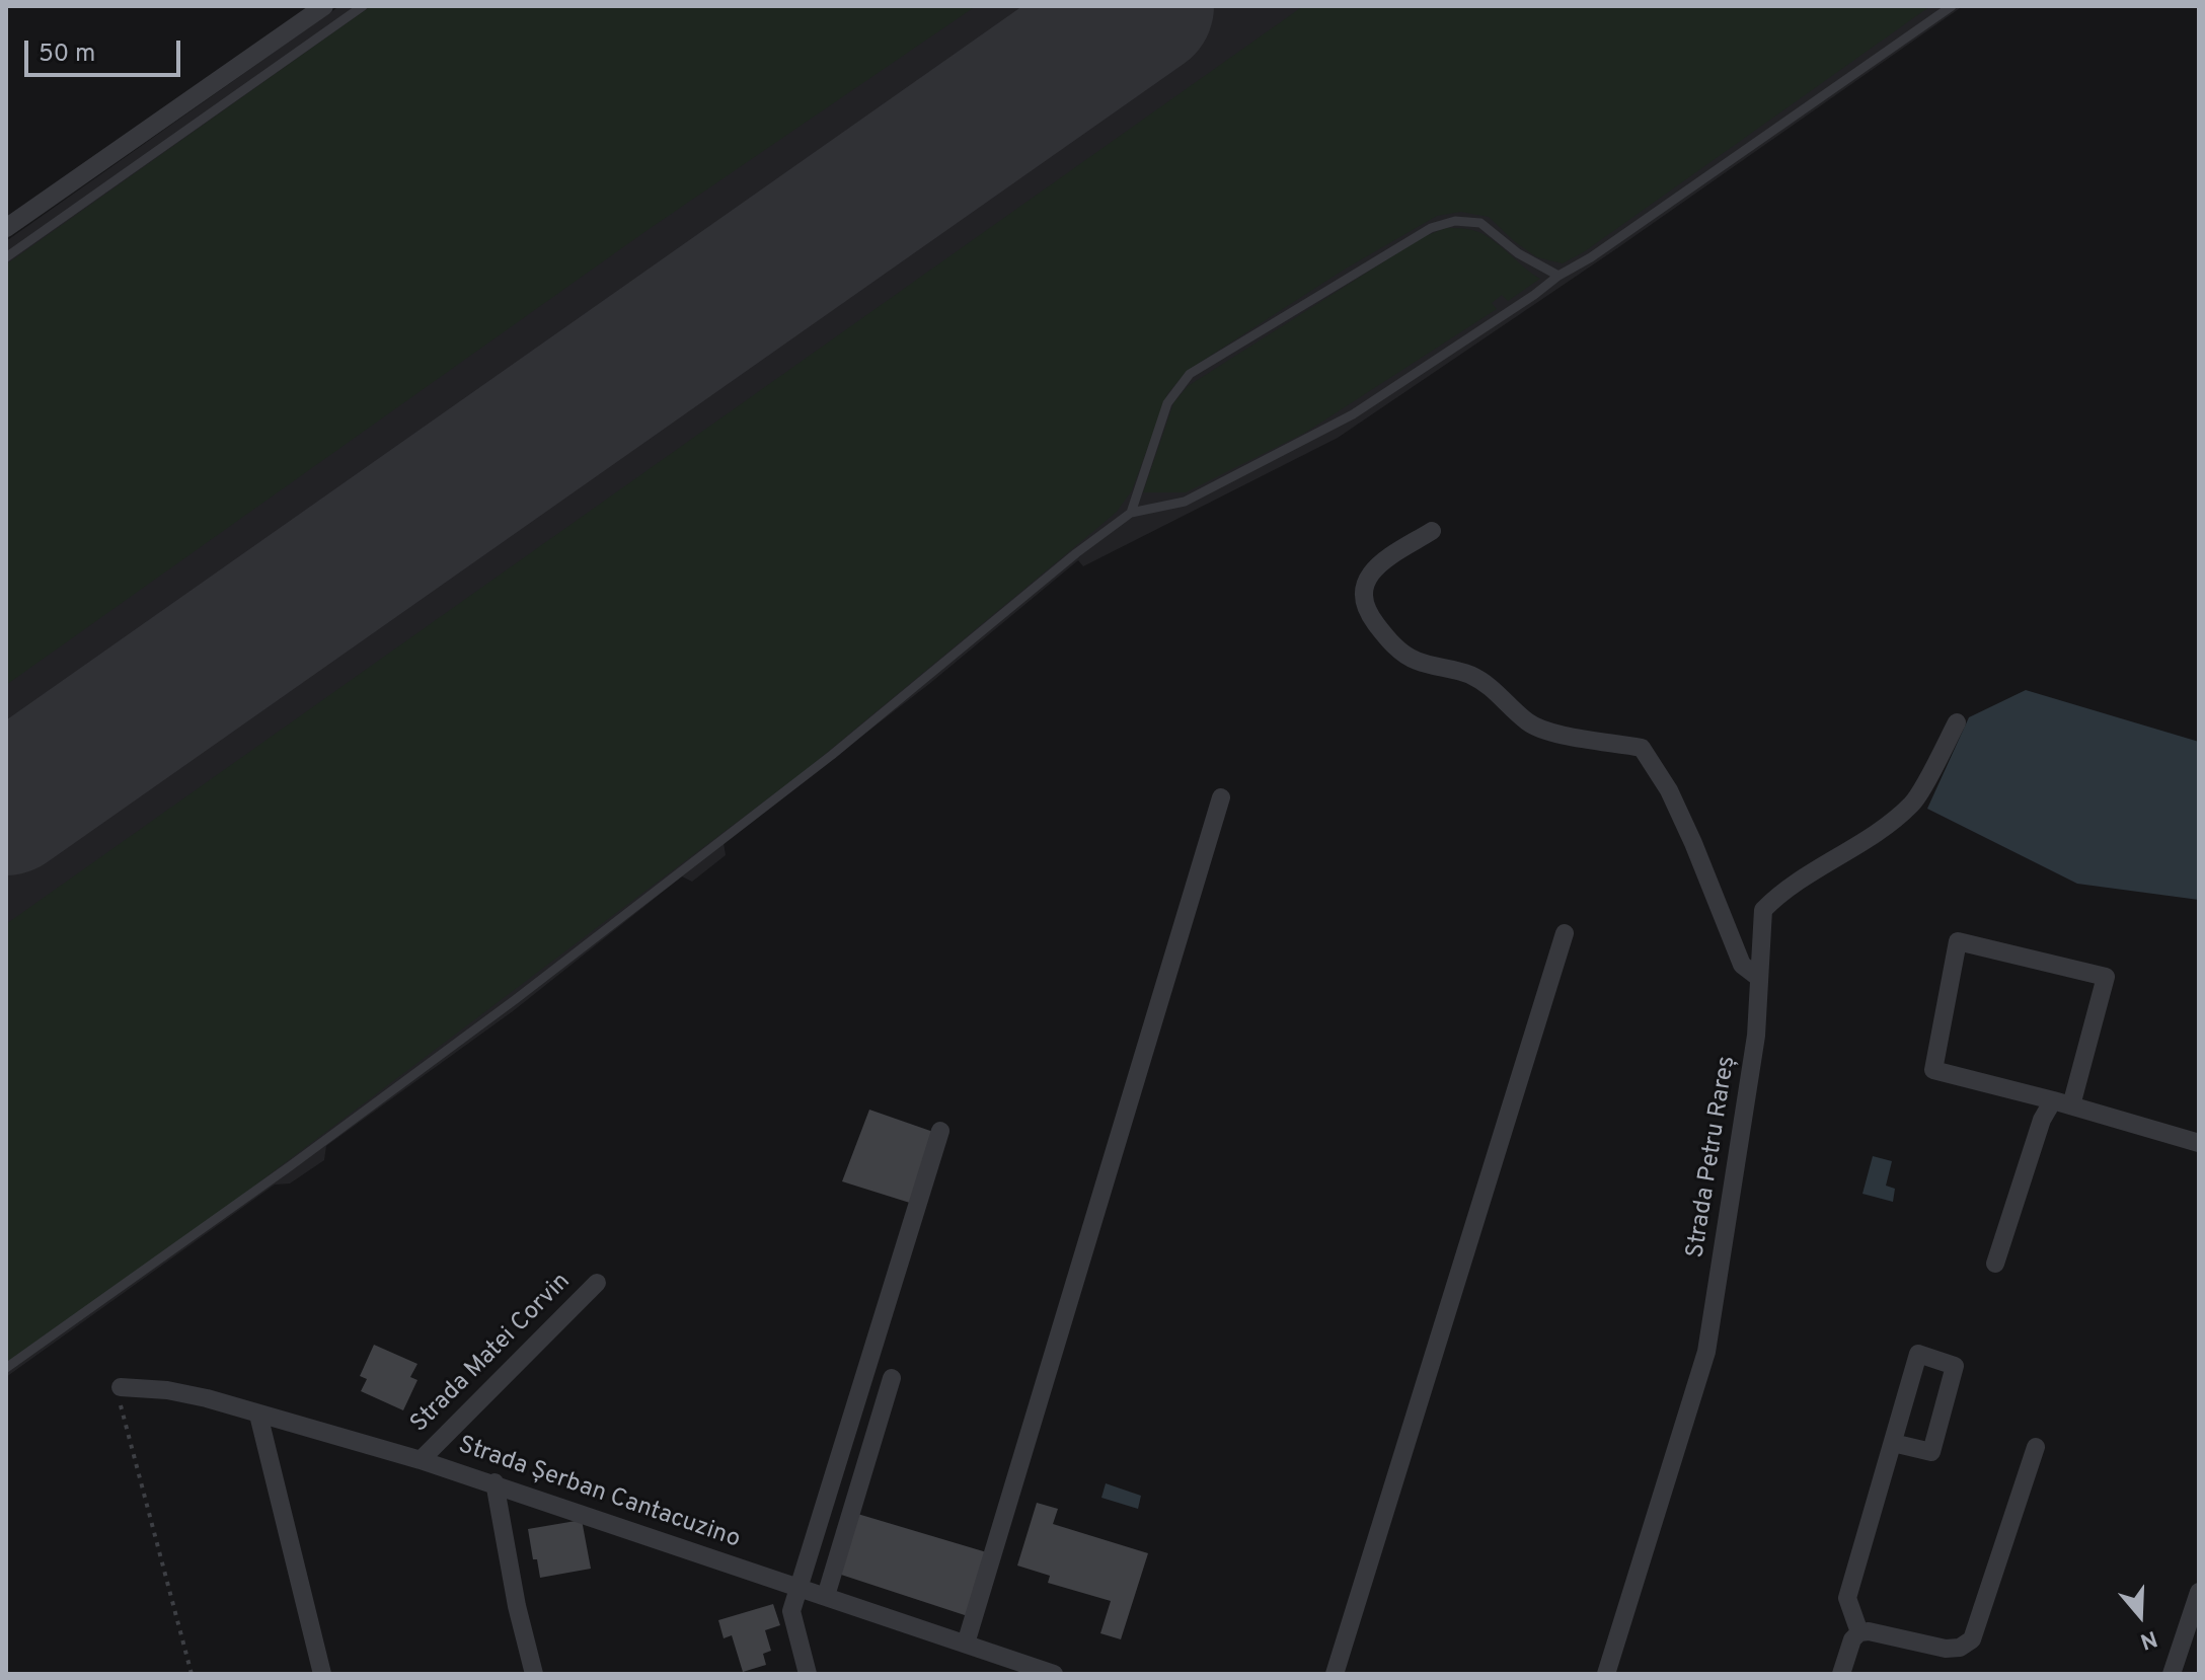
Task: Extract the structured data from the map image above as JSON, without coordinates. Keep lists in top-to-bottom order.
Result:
{
  "streets": {
    "street": ["Strada Petru Rareș", "Strada Matei Corvin", "Strada Șerban Cantacuzino"]
  },
  "crossings": [
    ["Strada Matei Corvin", "Strada Șerban Cantacuzino"]
  ],
  "scale_bar": "50 m",
  "north": "bottom"
}
